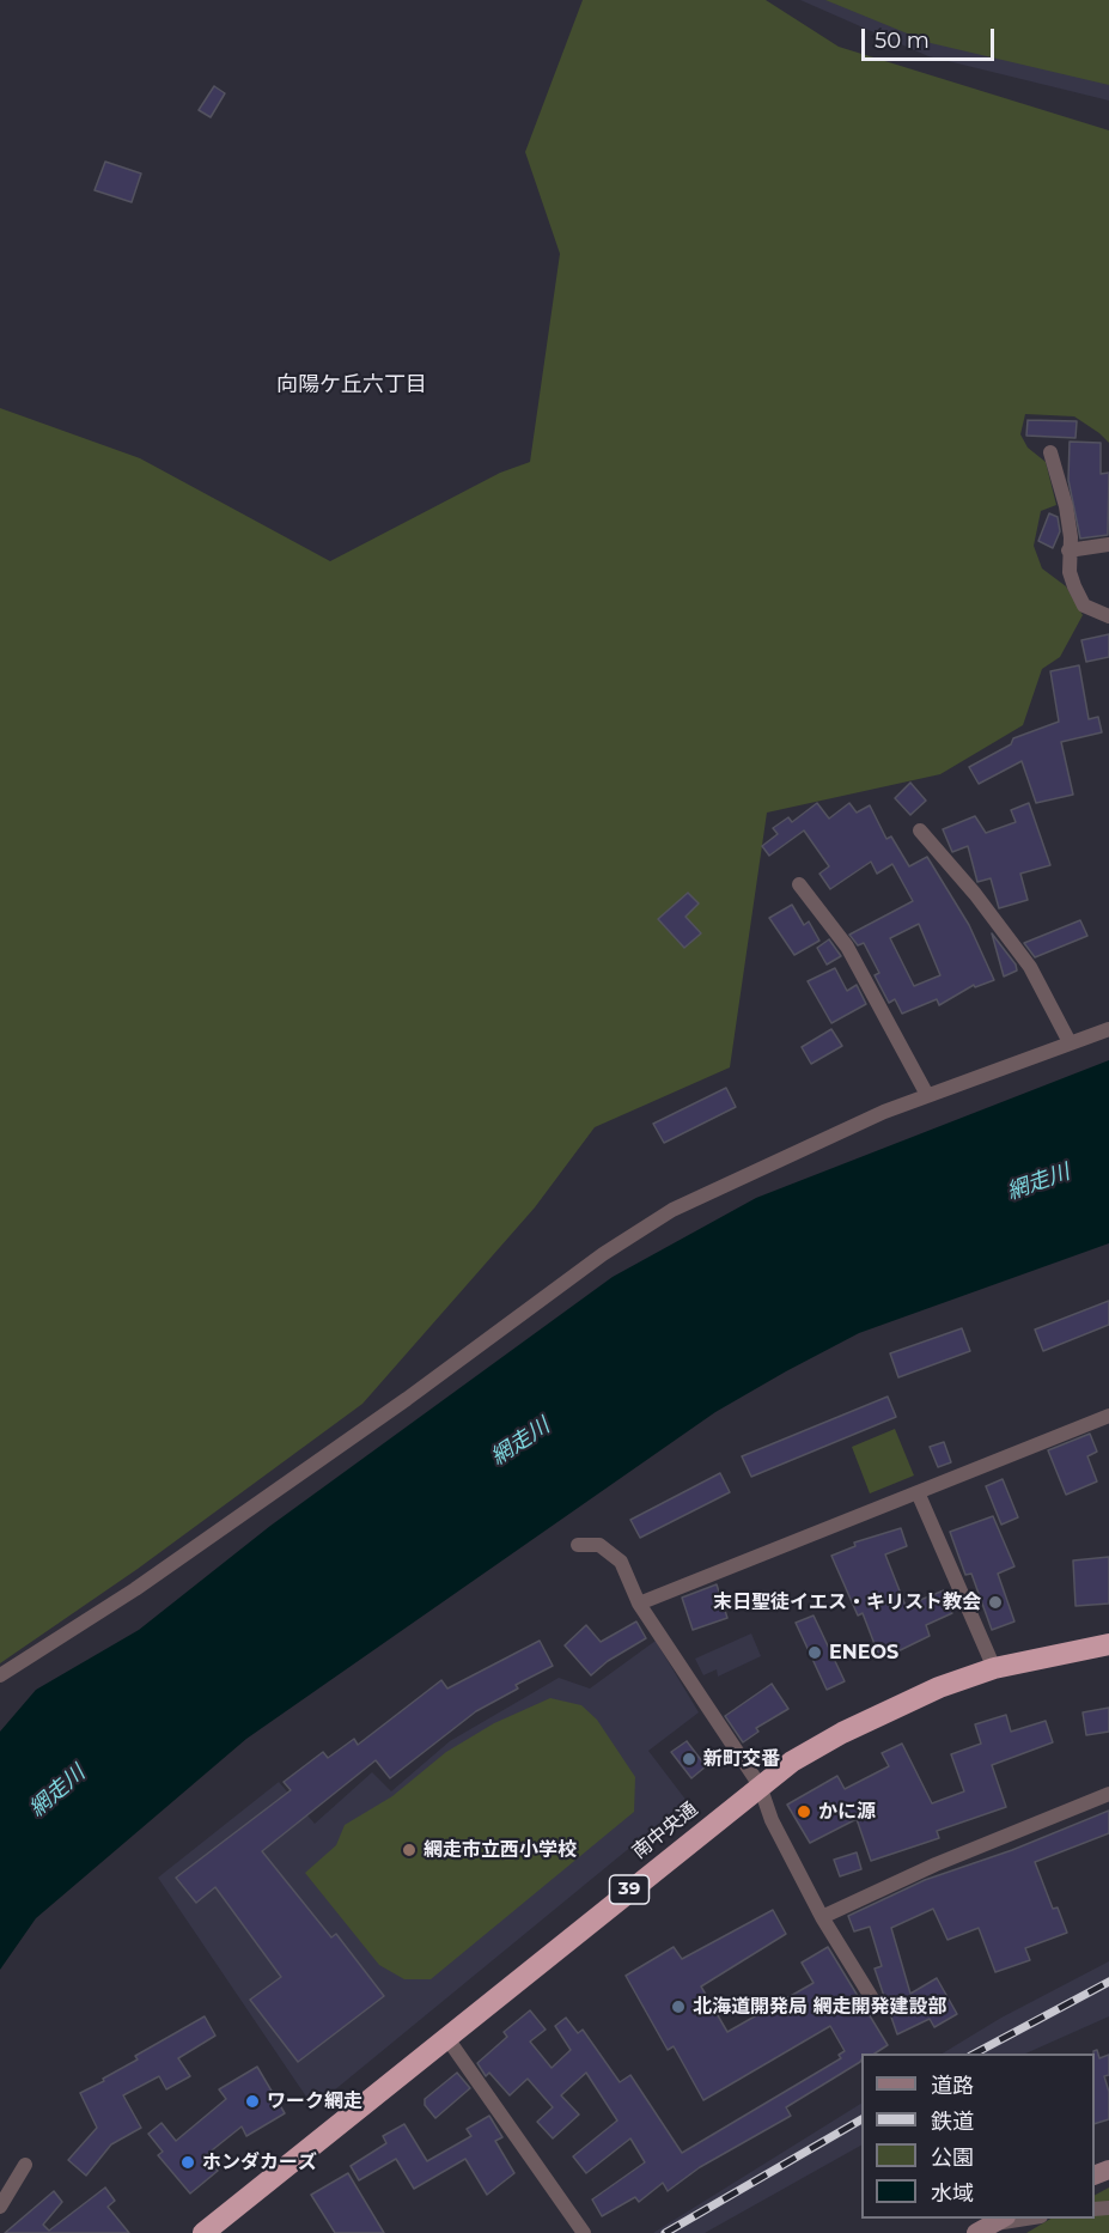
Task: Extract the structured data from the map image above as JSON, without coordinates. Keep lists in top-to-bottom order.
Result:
{
  "streets": {
    "highway": ["南中央通", "39"]
  },
  "districts": ["向陽ケ丘六丁目"],
  "water": ["網走川"],
  "places": [
    "末日聖徒イエス・キリスト教会",
    "ENEOS",
    "新町交番",
    "かに源",
    "網走市立西小学校",
    "北海道開発局 網走開発建設部",
    "ワーク網走",
    "ホンダカーズ"
  ],
  "legend": [
    "道路",
    "鉄道",
    "公園",
    "水域"
  ],
  "scale_bar": "50 m"
}
